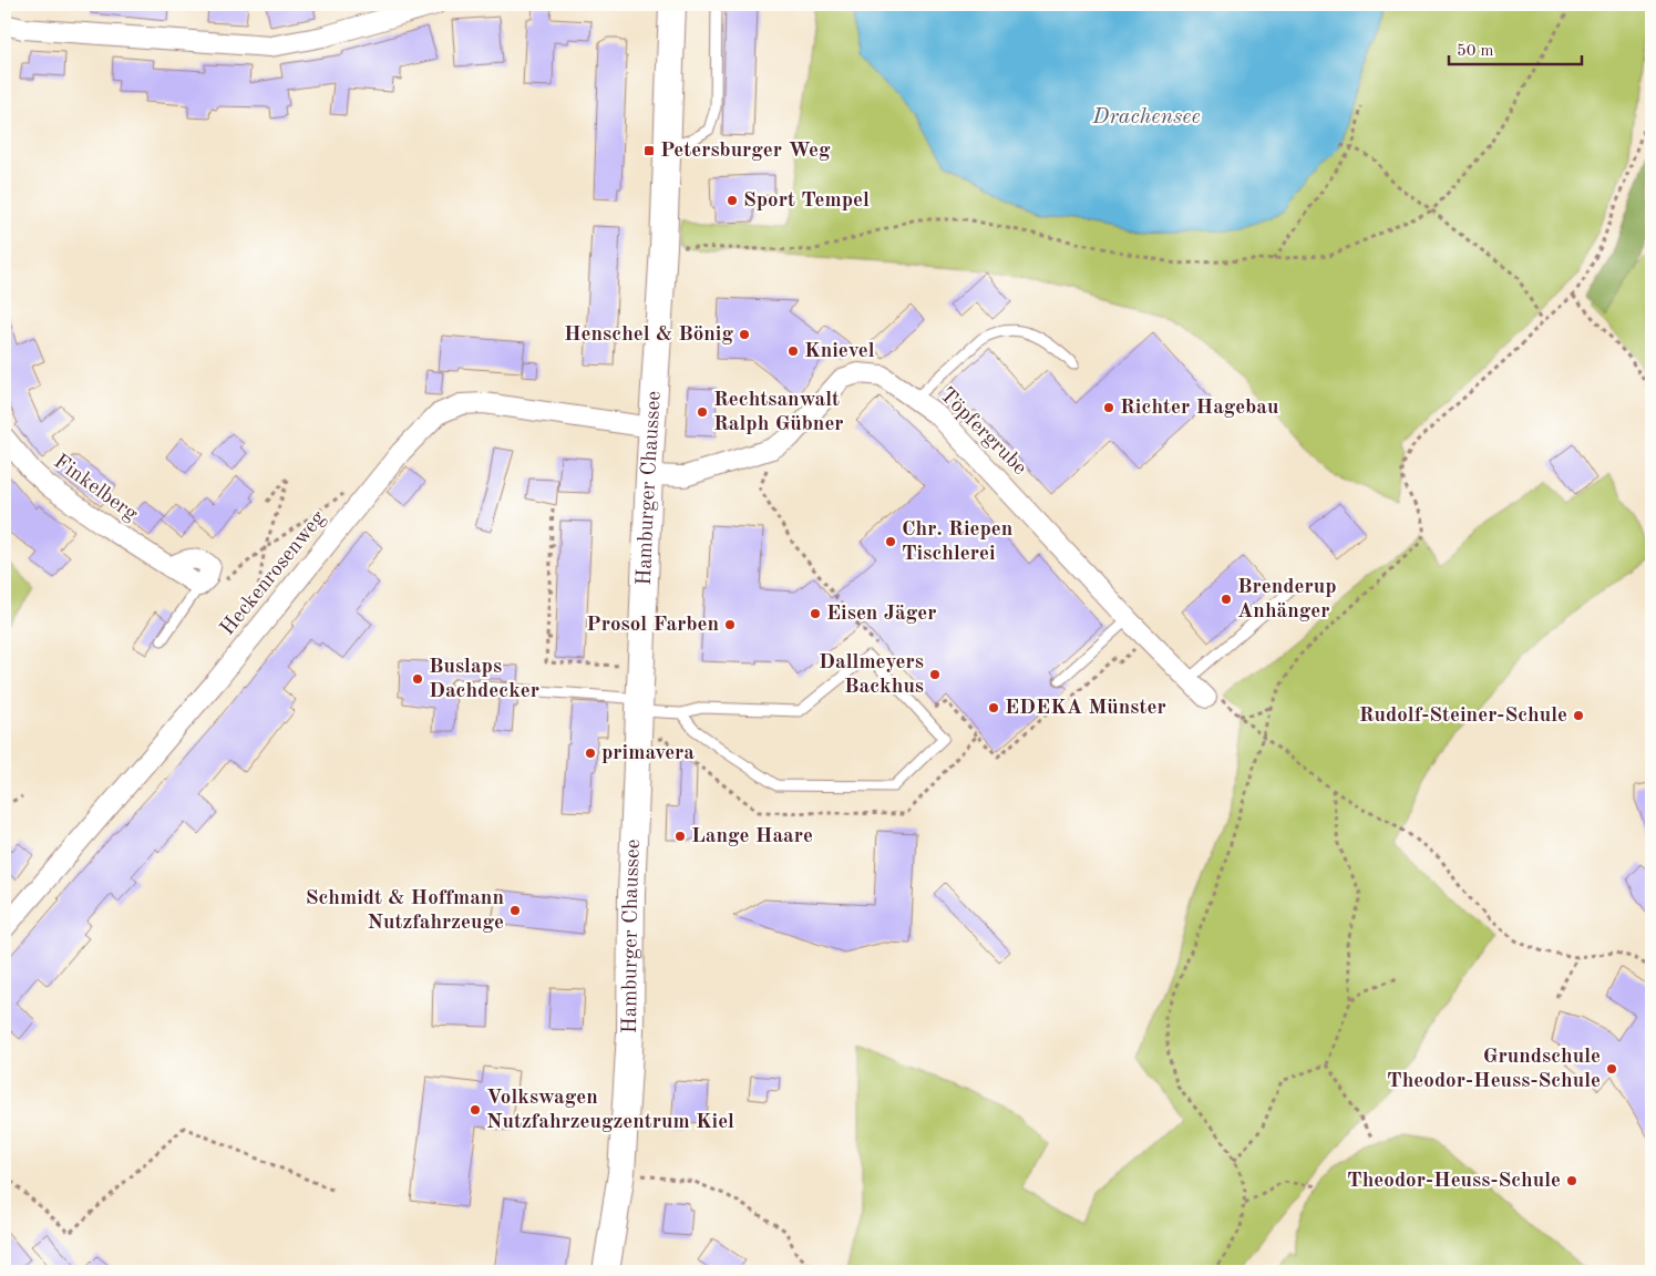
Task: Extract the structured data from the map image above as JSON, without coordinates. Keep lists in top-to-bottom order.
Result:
{
  "streets": {
    "main road": ["Hamburger Chaussee"],
    "street": ["Töpfergrube", "Finkelberg", "Heckenrosenweg"]
  },
  "crossings": [
    ["Töpfergrube", "Hamburger Chaussee"],
    ["Hamburger Chaussee", "Heckenrosenweg"]
  ],
  "water": ["Drachensee"],
  "places": {
    "transit": ["Petersburger Weg"],
    "other": [
      "Sport Tempel",
      "Henschel & Bönig",
      "Knievel",
      "Richter Hagebau",
      "Rechtsanwalt Ralph Gübner",
      "Chr. Riepen Tischlerei",
      "Brenderup Anhänger",
      "Eisen Jäger",
      "Prosol Farben",
      "Dallmeyers Backhus",
      "Buslaps Dachdecker",
      "EDEKA Münster",
      "Rudolf-Steiner-Schule",
      "primavera",
      "Lange Haare",
      "Schmidt & Hoffmann Nutzfahrzeuge",
      "Grundschule Theodor-Heuss-Schule",
      "Volkswagen Nutzfahrzeugzentrum Kiel",
      "Theodor-Heuss-Schule"
    ]
  },
  "scale_bar": "50 m"
}
